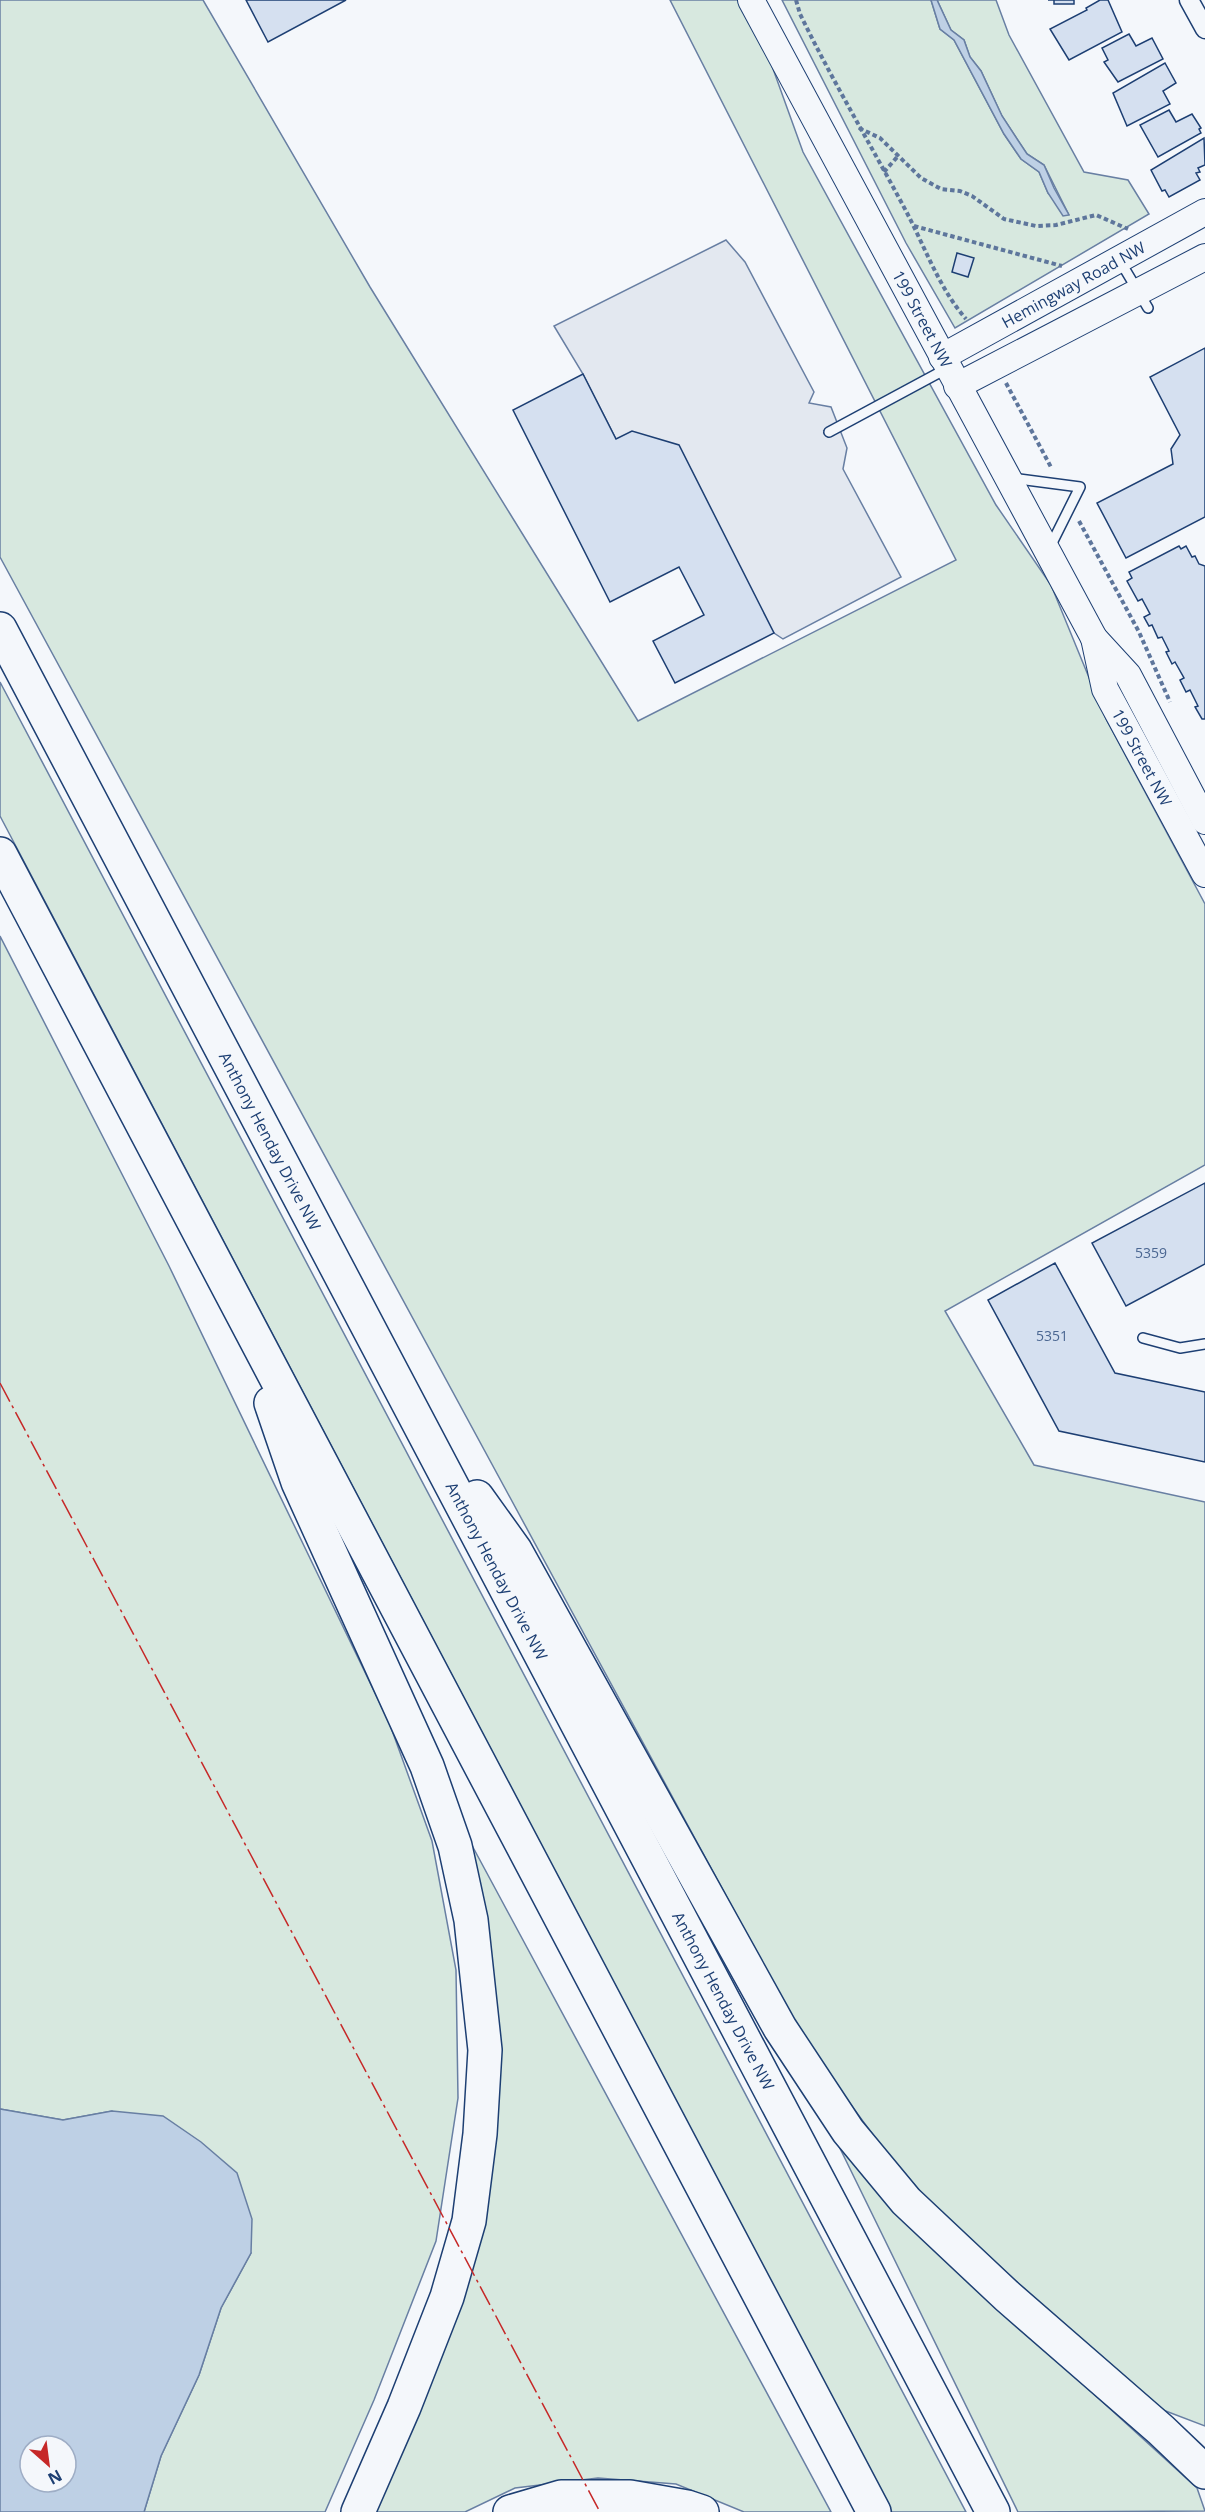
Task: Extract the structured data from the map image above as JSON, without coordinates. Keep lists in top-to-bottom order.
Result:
{
  "streets": {
    "highway": ["Anthony Henday Drive NW"],
    "main road": ["Hemingway Road NW", "199 Street NW"]
  },
  "crossings": [
    ["Hemingway Road NW", "199 Street NW"]
  ],
  "house_numbers": ["5359", "5351"],
  "north": "bottom right"
}
